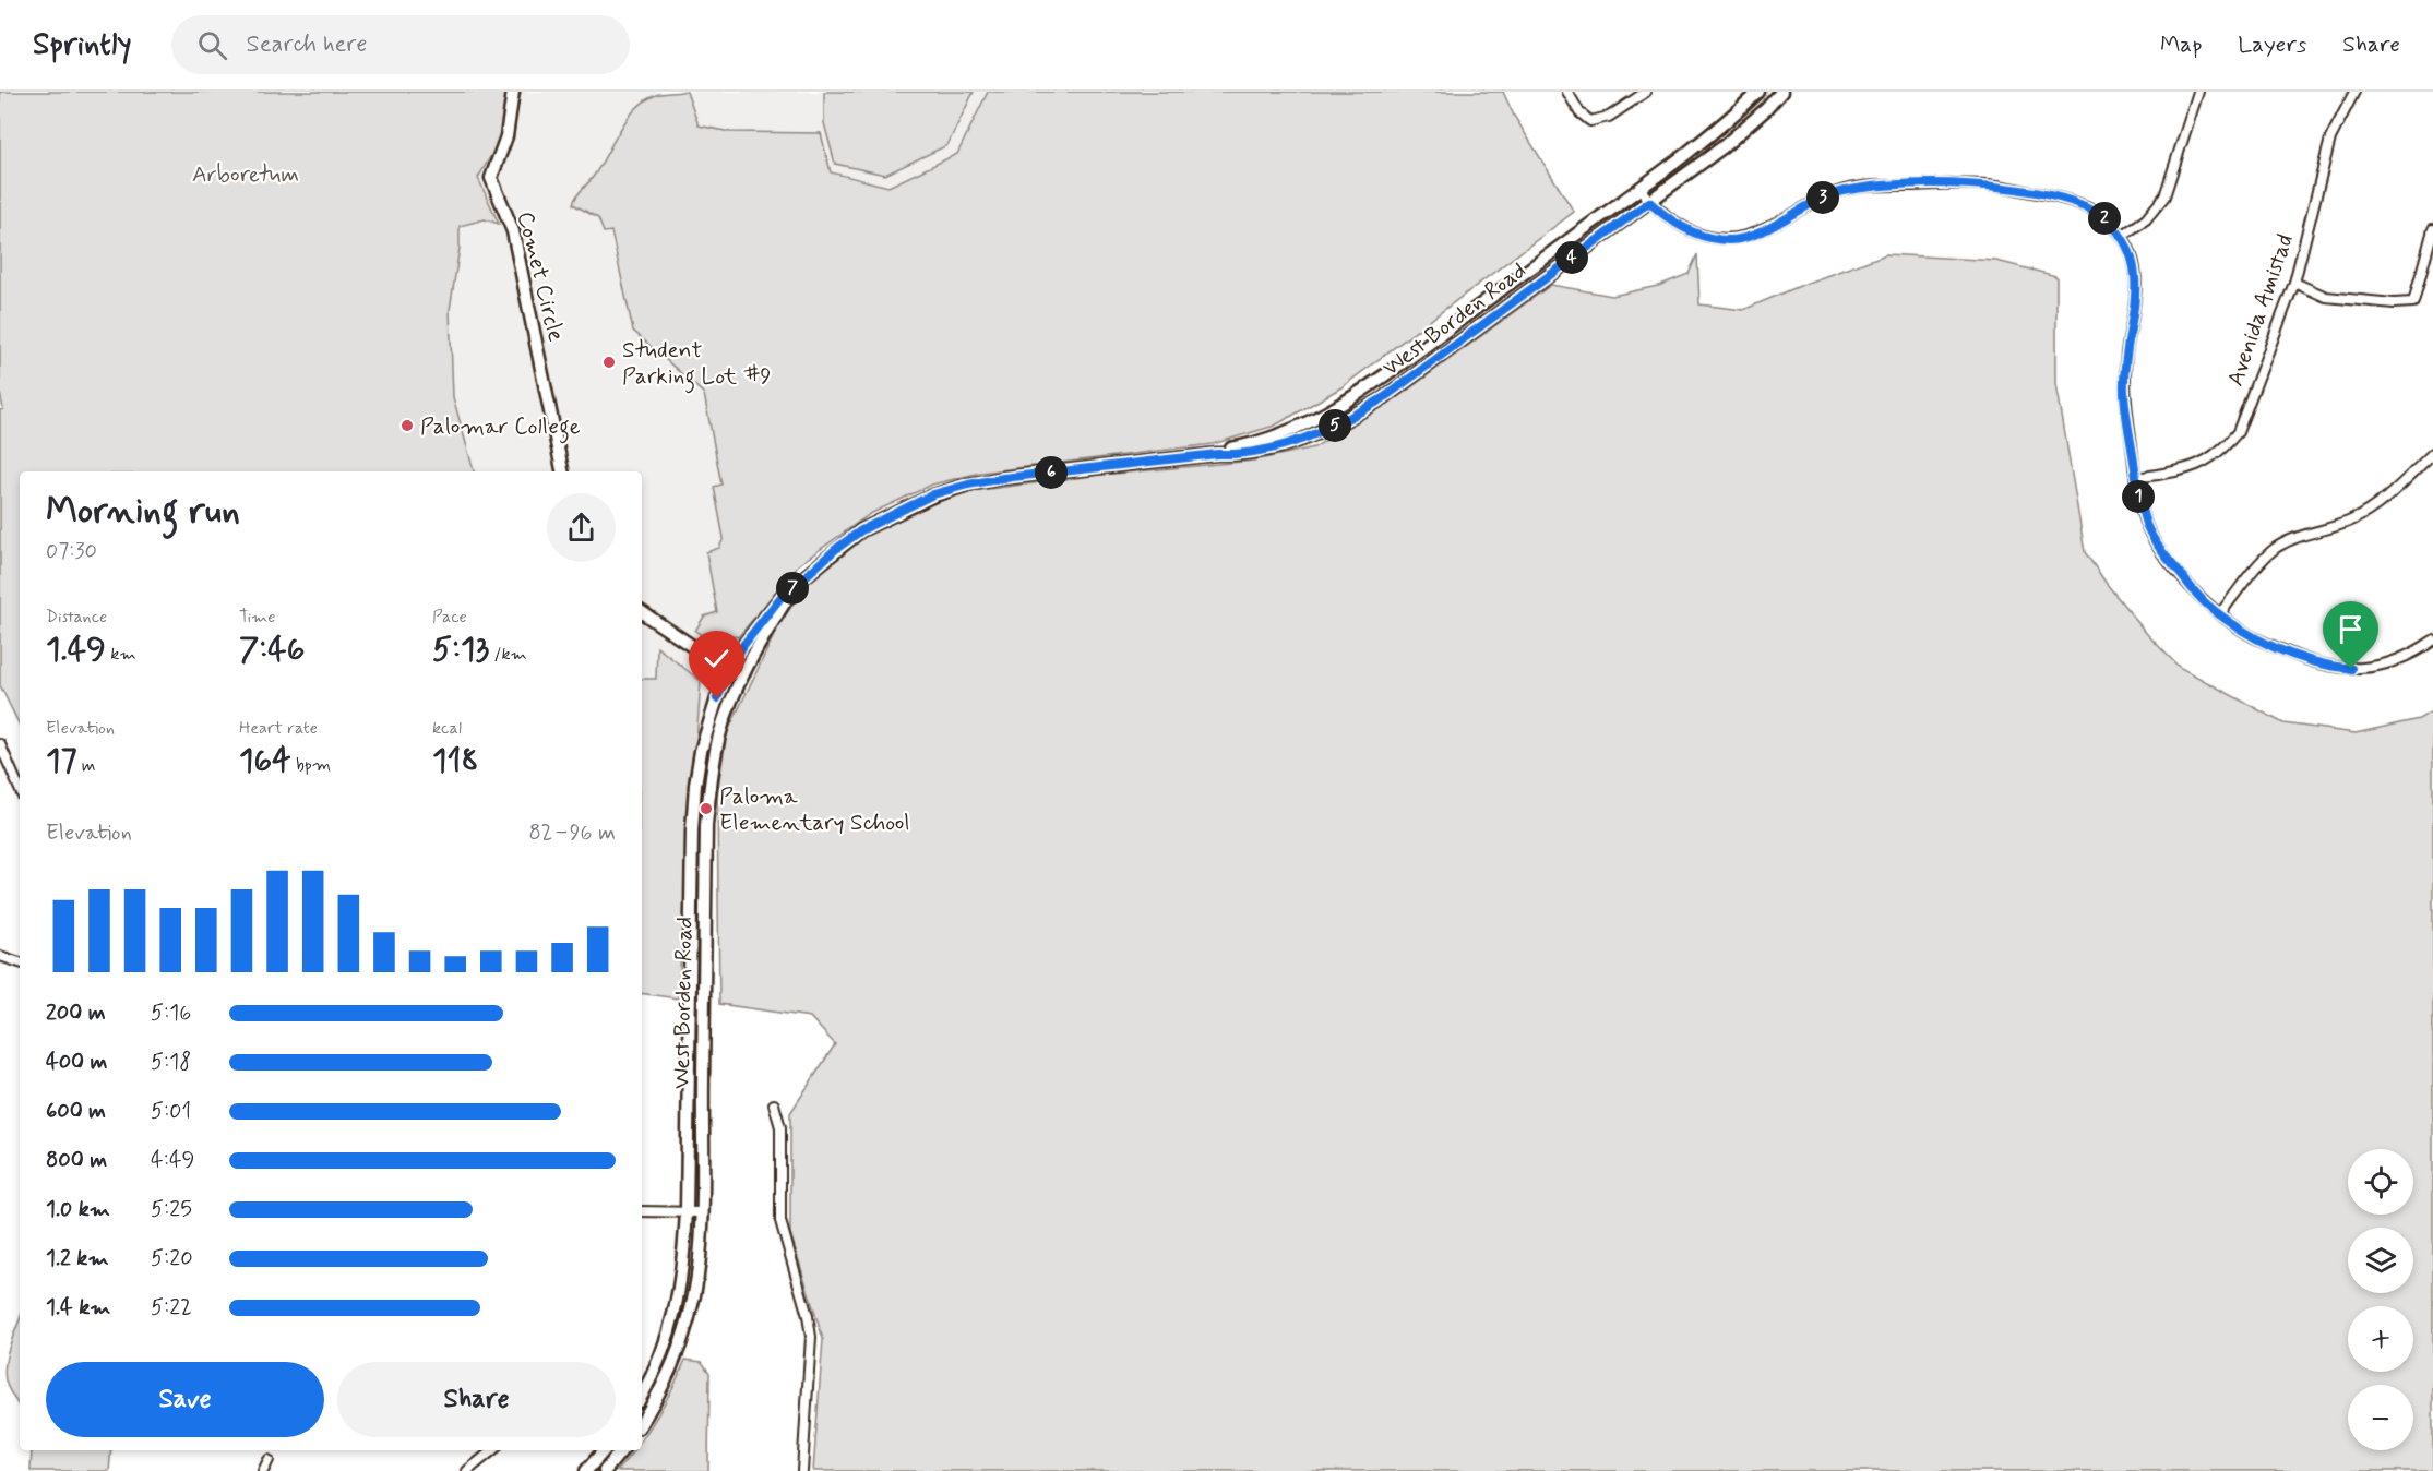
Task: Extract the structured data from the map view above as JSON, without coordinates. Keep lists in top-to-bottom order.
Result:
{
  "streets": {
    "main road": ["Comet Circle", "West Borden Road"],
    "street": ["Avenida Amistad"]
  },
  "parks": ["Arboretum"],
  "places": ["Student Parking Lot #9", "Palomar College", "Paloma Elementary School"],
  "page": {
    "header": "Sprintly",
    "search": "Search here",
    "nav": ["Map", "Layers", "Share"],
    "pins": [
      "3",
      "2",
      "4",
      "5",
      "6",
      "1",
      "7"
    ],
    "heading": ["Morning run", "07:30"],
    "stats": [
      ["Distance", "1.49 km"],
      ["Time", "7:46"],
      ["Pace", "5:13 /km"],
      ["Elevation", "17 m"],
      ["Heart rate", "164 bpm"],
      ["kcal", "118"]
    ],
    "chart": ["Elevation", "82–96 m"],
    "list": [
      {
        "name": "200 m",
        "note": "5:16"
      },
      {
        "name": "400 m",
        "note": "5:18"
      },
      {
        "name": "600 m",
        "note": "5:01"
      },
      {
        "name": "800 m",
        "note": "4:49"
      },
      {
        "name": "1.0 km",
        "note": "5:25"
      },
      {
        "name": "1.2 km",
        "note": "5:20"
      },
      {
        "name": "1.4 km",
        "note": "5:22"
      }
    ],
    "map_buttons": ["+", "−"],
    "buttons": ["Save", "Share"]
  }
}
